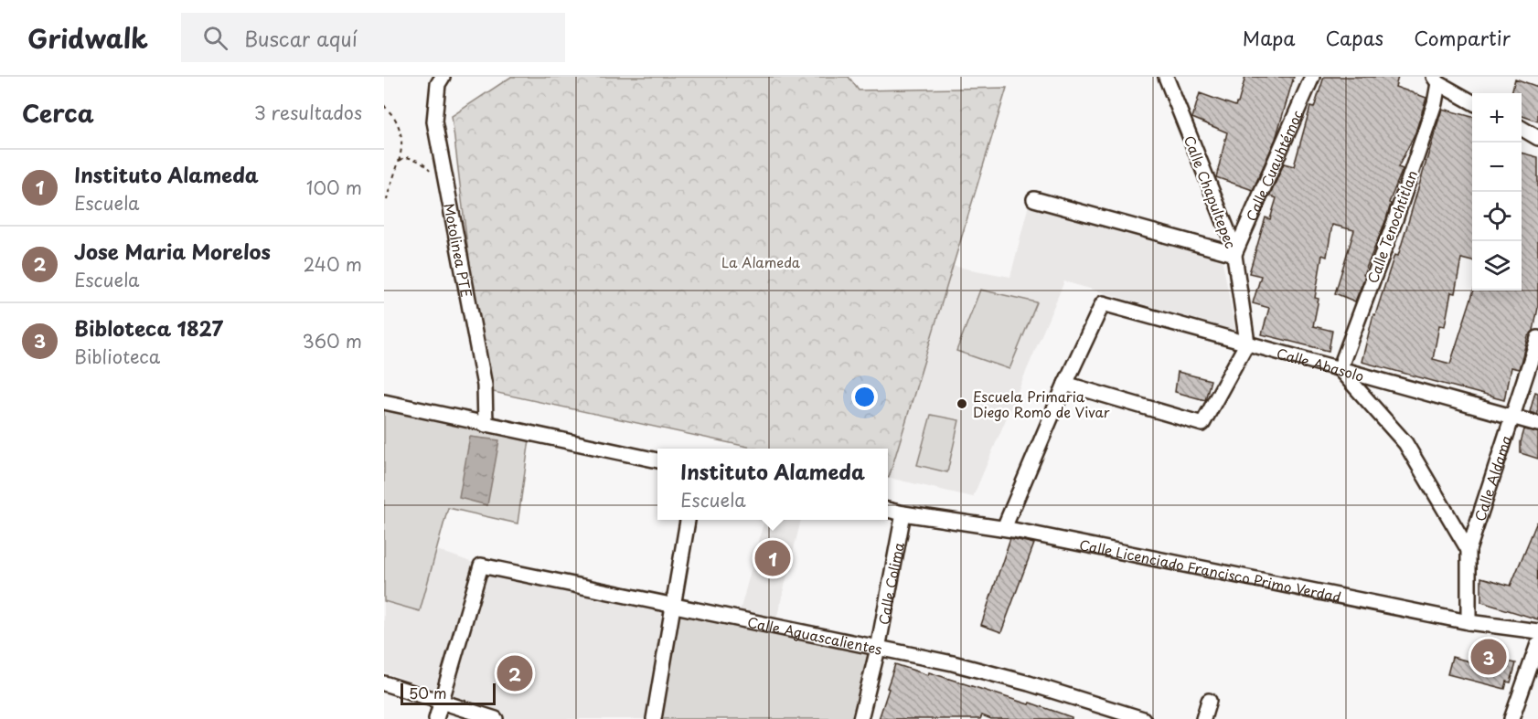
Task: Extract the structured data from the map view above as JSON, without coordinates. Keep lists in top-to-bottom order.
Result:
{
  "streets": {
    "street": [
      "Calle Cuauhtémoc",
      "Calle Chapultepec",
      "Calle Tenochtitlan",
      "Motolinea PTE",
      "Calle Abasolo",
      "Calle Aldama",
      "Calle Licenciado Francisco Primo Verdad",
      "Calle Colima",
      "Calle Aguascalientes"
    ]
  },
  "crossings": [
    ["Calle Cuauhtémoc", "Calle Chapultepec"],
    ["Calle Chapultepec", "Calle Abasolo"],
    ["Calle Tenochtitlan", "Calle Abasolo"],
    ["Calle Abasolo", "Calle Aldama"],
    ["Calle Aldama", "Calle Licenciado Francisco Primo Verdad"],
    ["Calle Licenciado Francisco Primo Verdad", "Calle Colima"],
    ["Calle Colima", "Calle Aguascalientes"]
  ],
  "parks": ["La Alameda"],
  "places": ["Escuela Primaria Diego Romo de Vivar"],
  "scale_bar": "50 m",
  "page": {
    "header": "Gridwalk",
    "search": "Buscar aquí",
    "nav": ["Mapa", "Capas", "Compartir"],
    "heading": ["Cerca", "3 resultados"],
    "map_buttons": ["+", "−"],
    "list": [
      {
        "mark": "1",
        "name": "Instituto Alameda",
        "note": "Escuela",
        "value": "100 m"
      },
      {
        "mark": "2",
        "name": "Jose Maria Morelos",
        "note": "Escuela",
        "value": "240 m"
      },
      {
        "mark": "3",
        "name": "Bibloteca 1827",
        "note": "Biblioteca",
        "value": "360 m"
      }
    ],
    "popup": ["Instituto Alameda", "Escuela"],
    "pins": ["1", "3", "2"],
    "scale": "50 m"
  }
}
